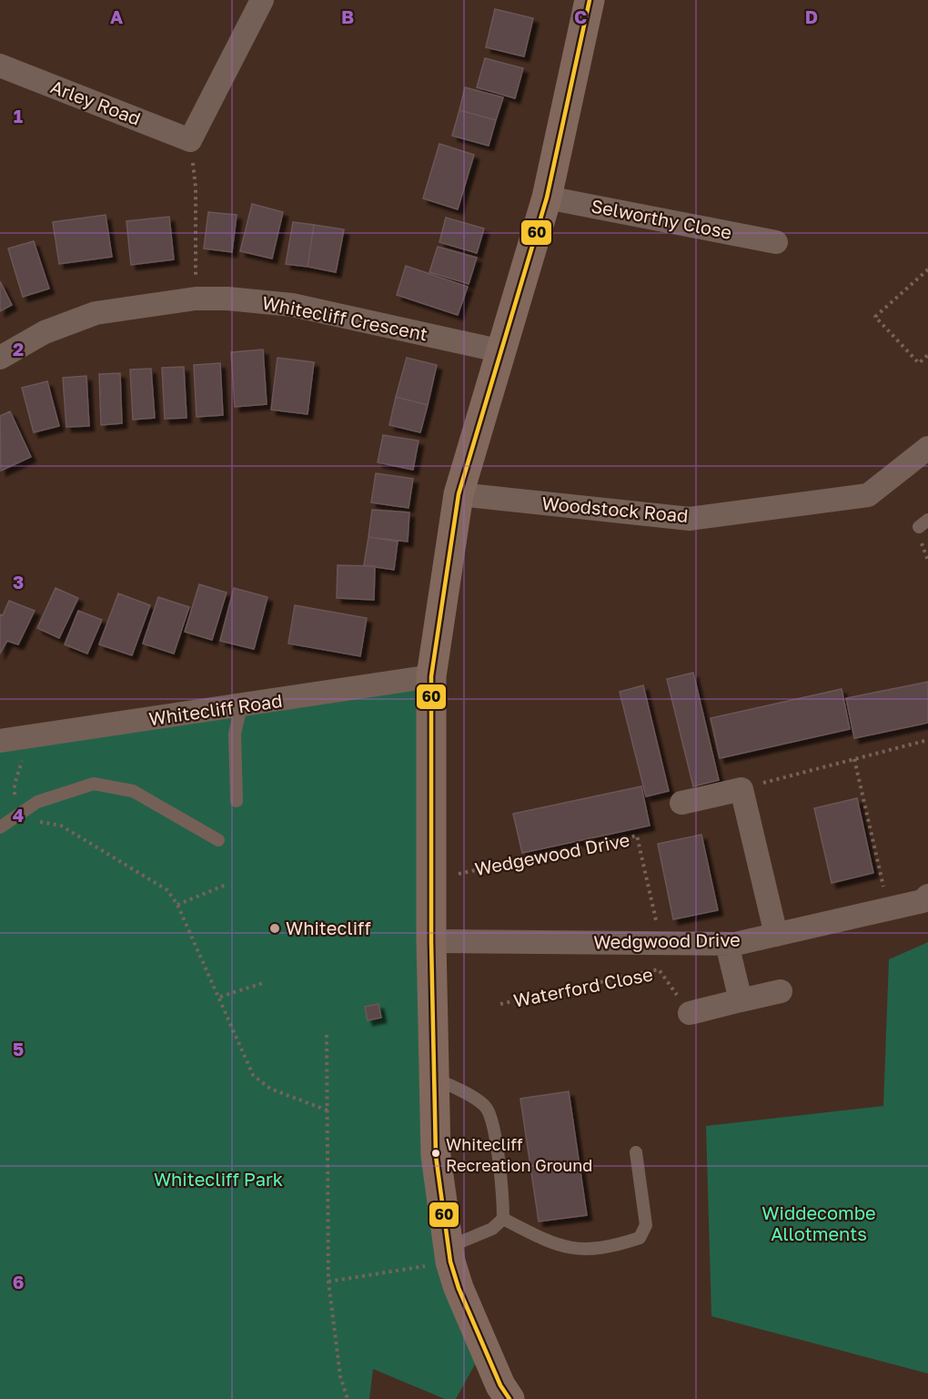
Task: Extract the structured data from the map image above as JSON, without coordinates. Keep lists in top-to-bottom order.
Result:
{
  "streets": {
    "street": [
      "Arley Road",
      "Selworthy Close",
      "Whitecliff Crescent",
      "Woodstock Road",
      "Whitecliff Road",
      "Wedgwood Drive"
    ],
    "path": ["Wedgewood Drive", "Waterford Close"]
  },
  "crossings": [
    ["Wedgewood Drive", "Wedgwood Drive"]
  ],
  "parks": ["Whitecliff Park", "Widdecombe Allotments"],
  "places": ["Whitecliff", "Whitecliff Recreation Ground"],
  "lines": ["transit line 60"],
  "grid": {
    "columns": [
      "A",
      "B",
      "C",
      "D"
    ],
    "rows": [
      "1",
      "2",
      "3",
      "4",
      "5",
      "6"
    ]
  }
}
